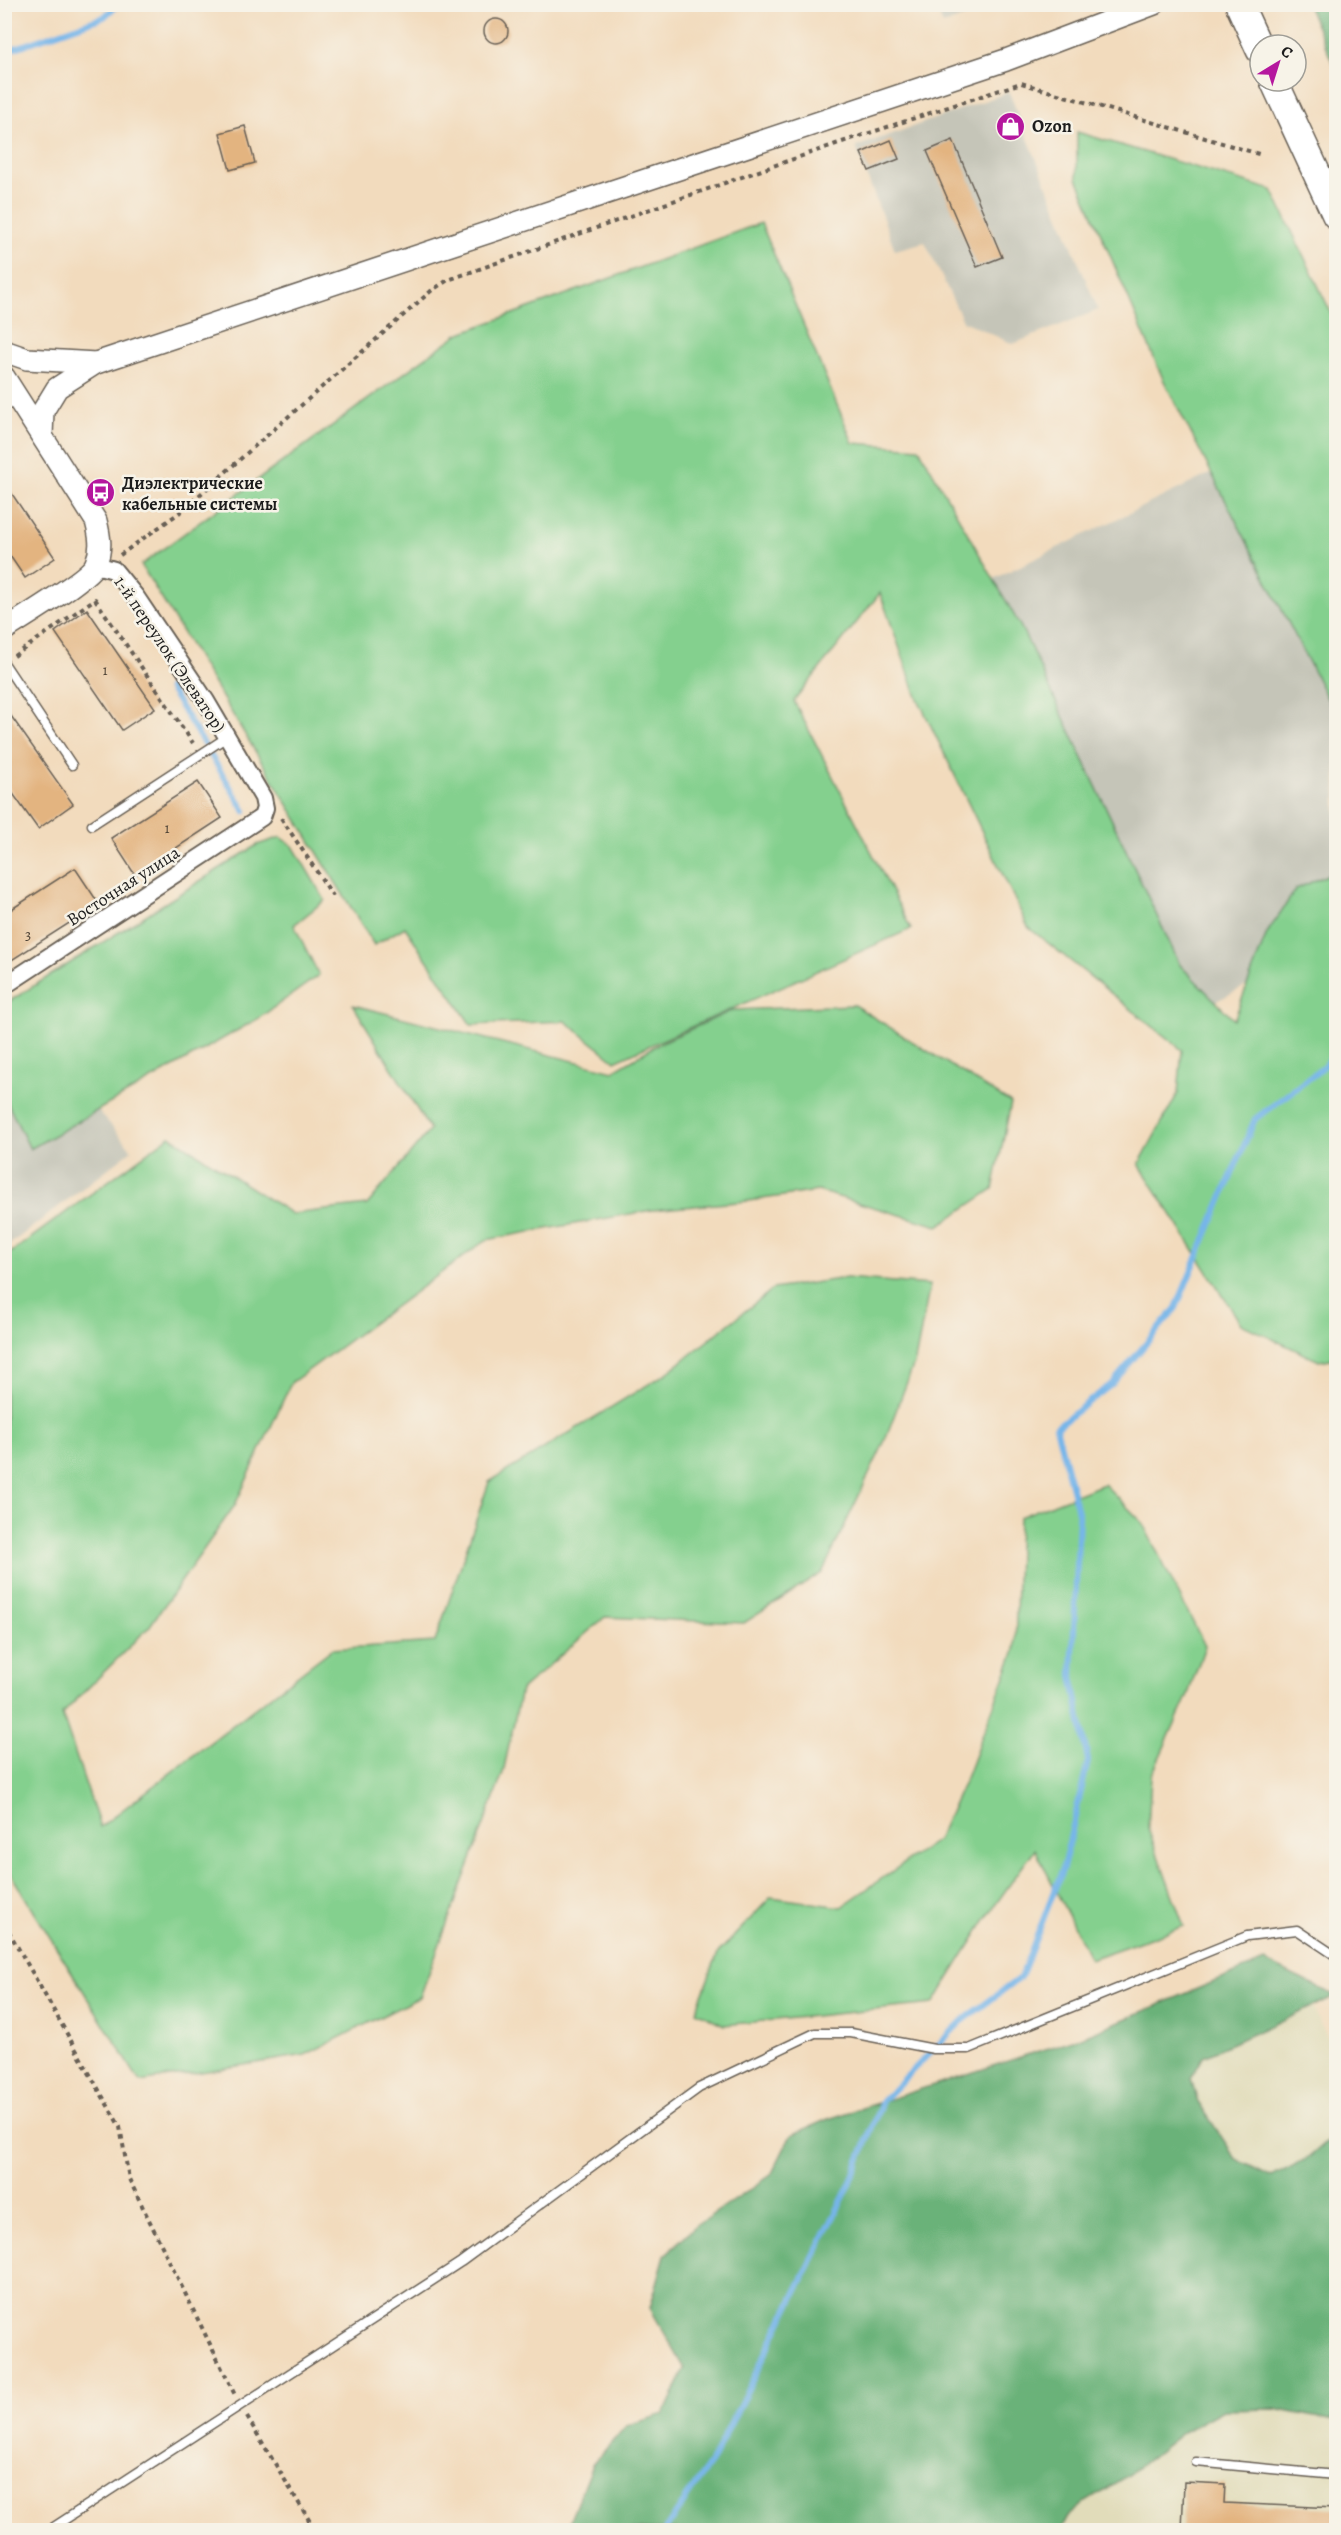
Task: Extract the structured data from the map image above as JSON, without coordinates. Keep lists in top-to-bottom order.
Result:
{
  "streets": {
    "street": ["1-й переулок (Элеватор)", "Восточная улица"]
  },
  "crossings": [
    ["1-й переулок (Элеватор)", "Восточная улица"]
  ],
  "places": {
    "shop": ["Ozon"],
    "bus stop": ["Диэлектрические кабельные системы"]
  },
  "house_numbers": ["1", "1", "3"],
  "north": "top right"
}
